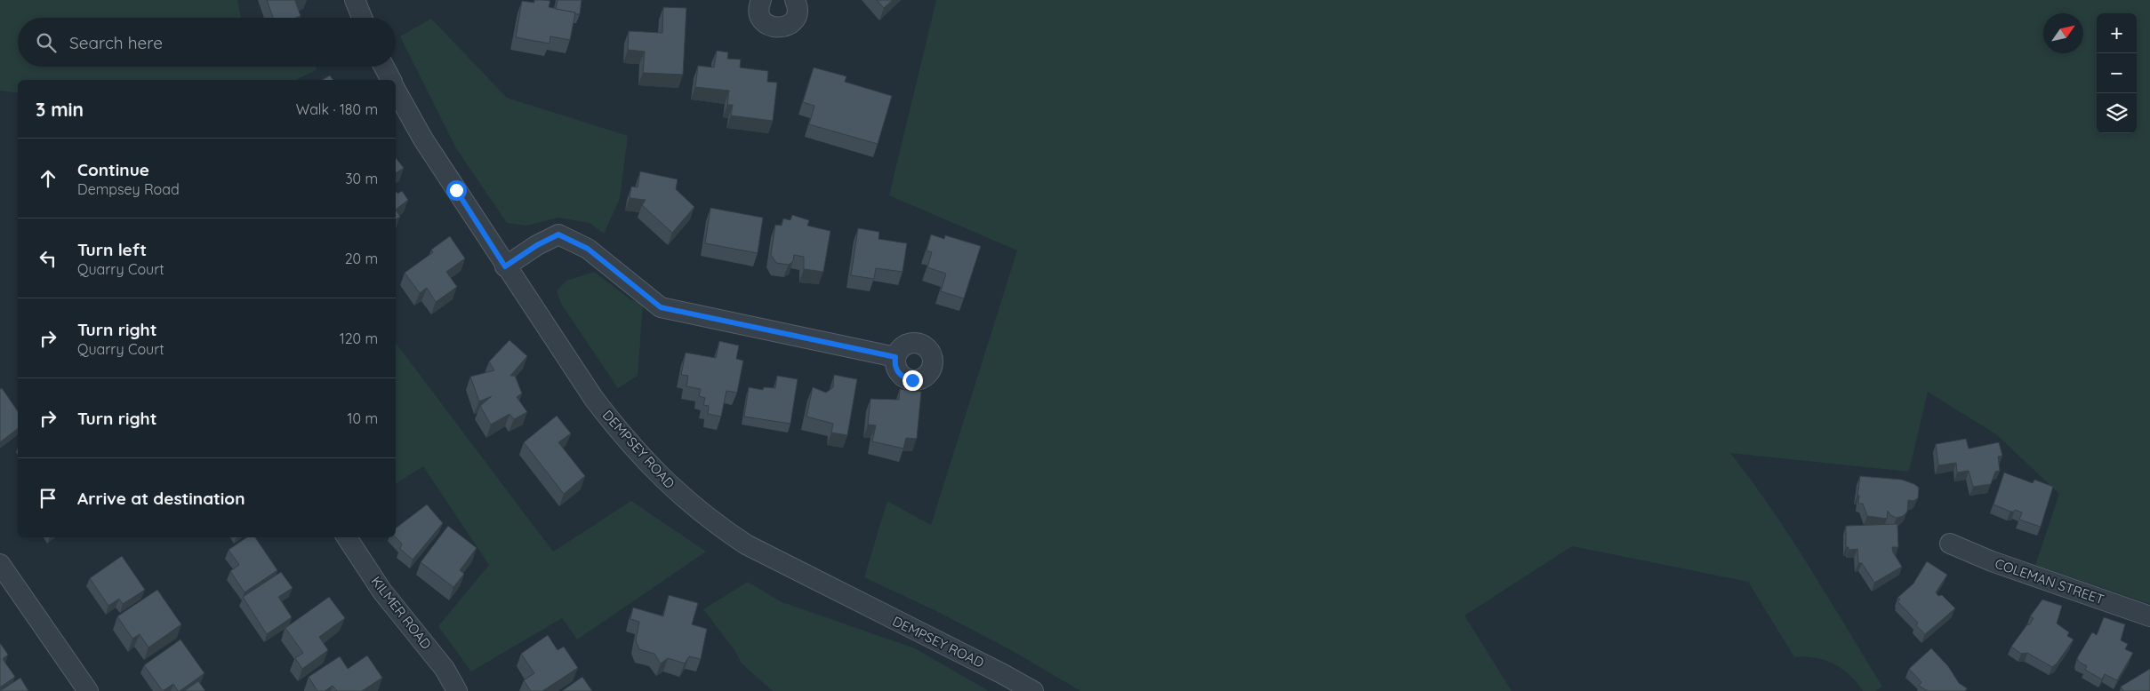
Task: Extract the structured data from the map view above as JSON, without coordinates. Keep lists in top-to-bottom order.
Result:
{
  "streets": {
    "street": ["DEMPSEY ROAD", "COLEMAN STREET", "KILMER ROAD"]
  },
  "north": "top right",
  "page": {
    "map_buttons": ["+", "−"],
    "search": "Search here",
    "heading": ["3 min", "Walk · 180 m"],
    "list": [
      ["Continue", "Dempsey Road", "30 m"],
      ["Turn left", "Quarry Court", "20 m"],
      ["Turn right", "Quarry Court", "120 m"],
      ["Turn right", "10 m"],
      "Arrive at destination"
    ]
  }
}
